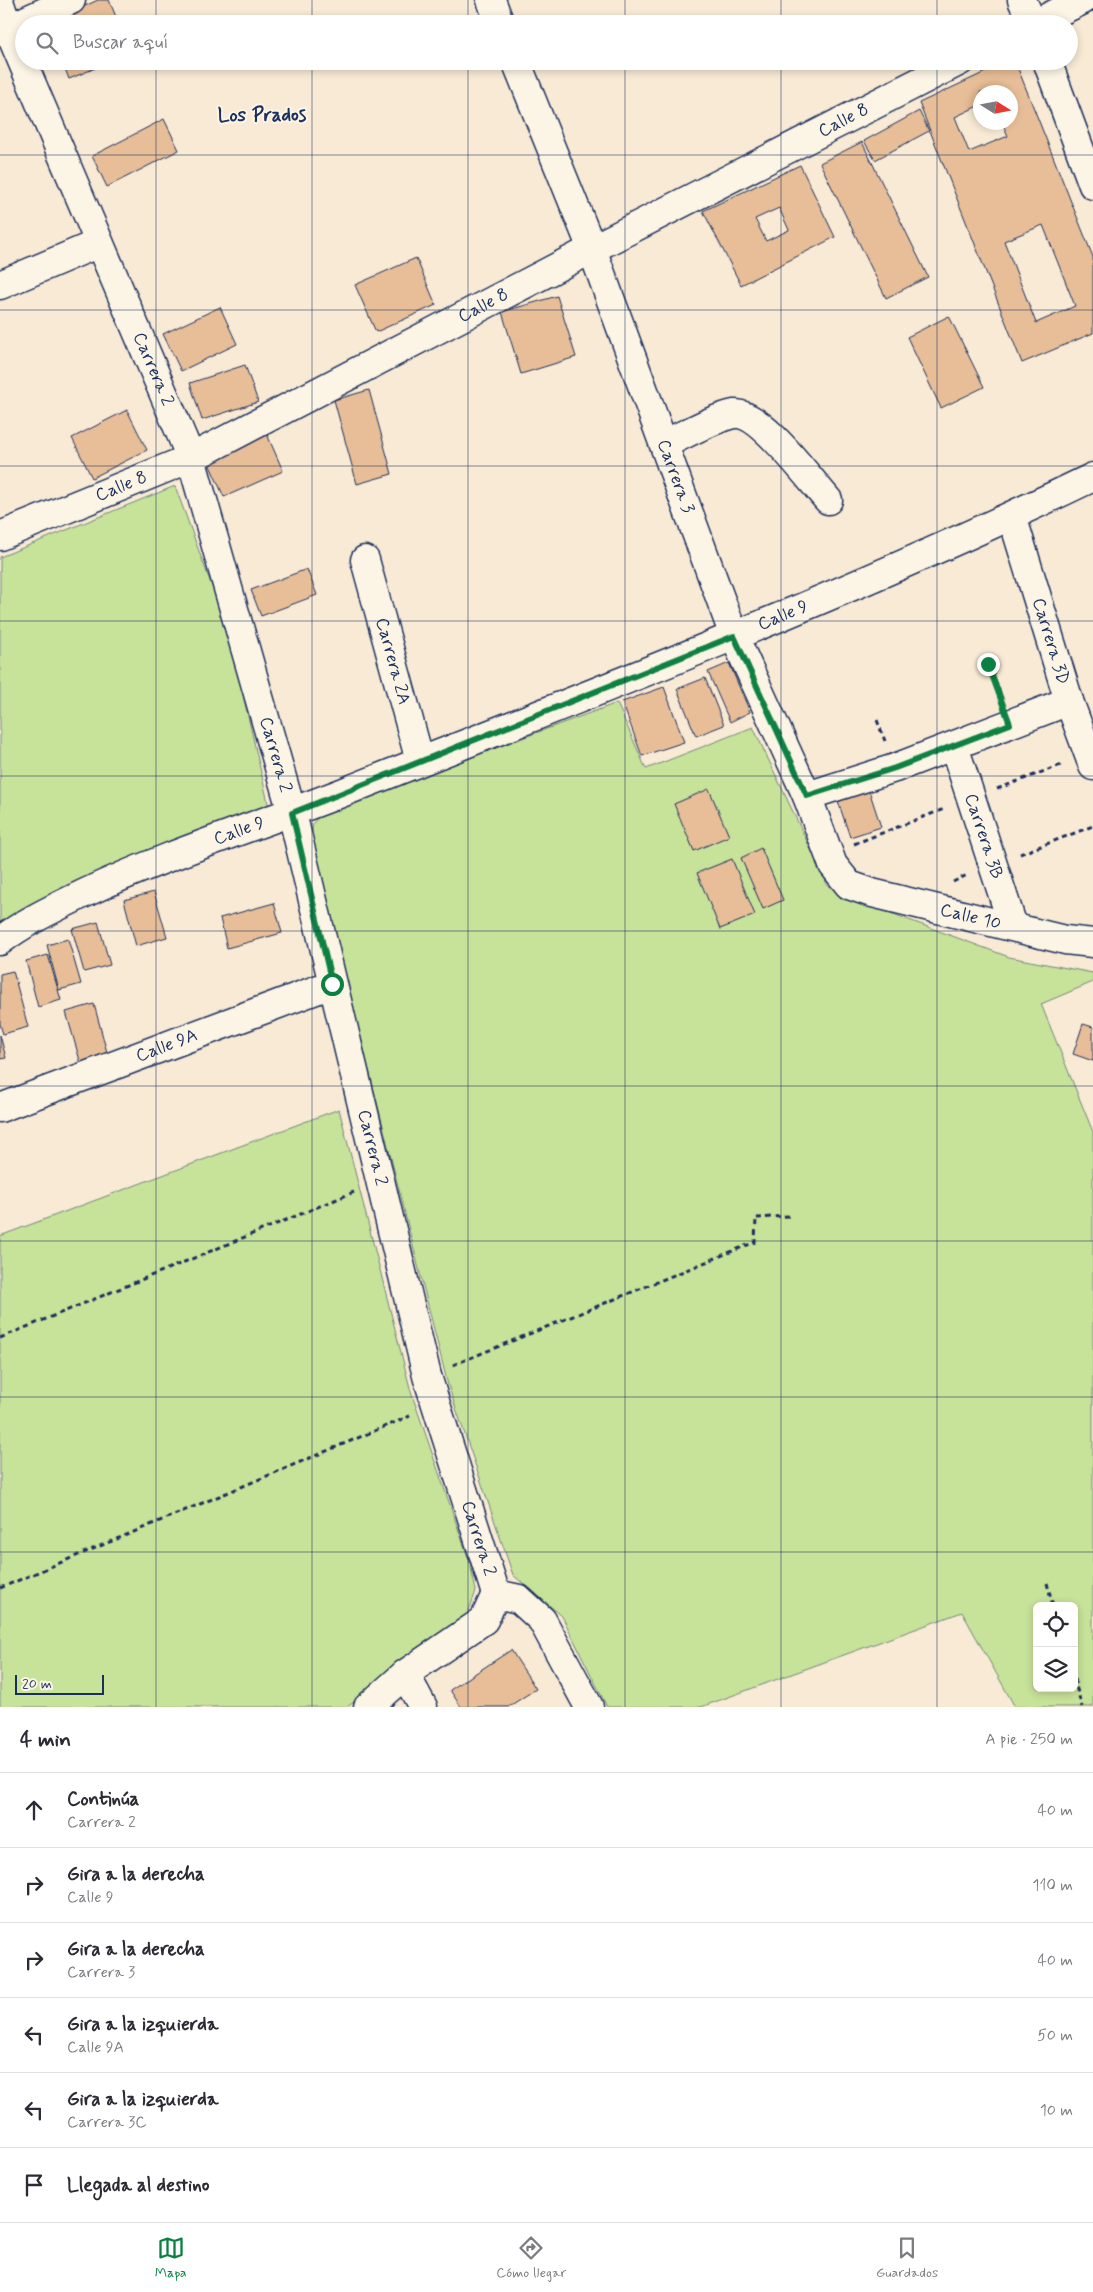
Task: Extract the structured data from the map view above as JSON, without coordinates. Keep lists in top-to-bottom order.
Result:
{
  "streets": {
    "street": [
      "Calle 8",
      "Carrera 2",
      "Carrera 3",
      "Calle 9",
      "Carrera 3D",
      "Carrera 2A",
      "Carrera 3B",
      "Calle 10",
      "Calle 9A"
    ]
  },
  "crossings": [
    ["Calle 8", "Carrera 2"],
    ["Calle 8", "Carrera 3"],
    ["Carrera 2", "Calle 9"],
    ["Carrera 2", "Calle 9A"],
    ["Carrera 3", "Calle 9"],
    ["Carrera 3", "Calle 10"],
    ["Calle 9", "Carrera 3D"],
    ["Calle 9", "Carrera 2A"],
    ["Carrera 3B", "Calle 10"]
  ],
  "districts": ["Los Prados"],
  "scale_bar": "20 m",
  "north": "right",
  "page": {
    "search": "Buscar aquí",
    "scale": "20 m",
    "heading": ["4 min", "A pie · 250 m"],
    "list": [
      ["Continúa", "Carrera 2", "40 m"],
      ["Gira a la derecha", "Calle 9", "110 m"],
      ["Gira a la derecha", "Carrera 3", "40 m"],
      ["Gira a la izquierda", "Calle 9A", "50 m"],
      ["Gira a la izquierda", "Carrera 3C", "10 m"],
      "Llegada al destino"
    ],
    "nav": ["Mapa", "Cómo llegar", "Guardados"]
  }
}
